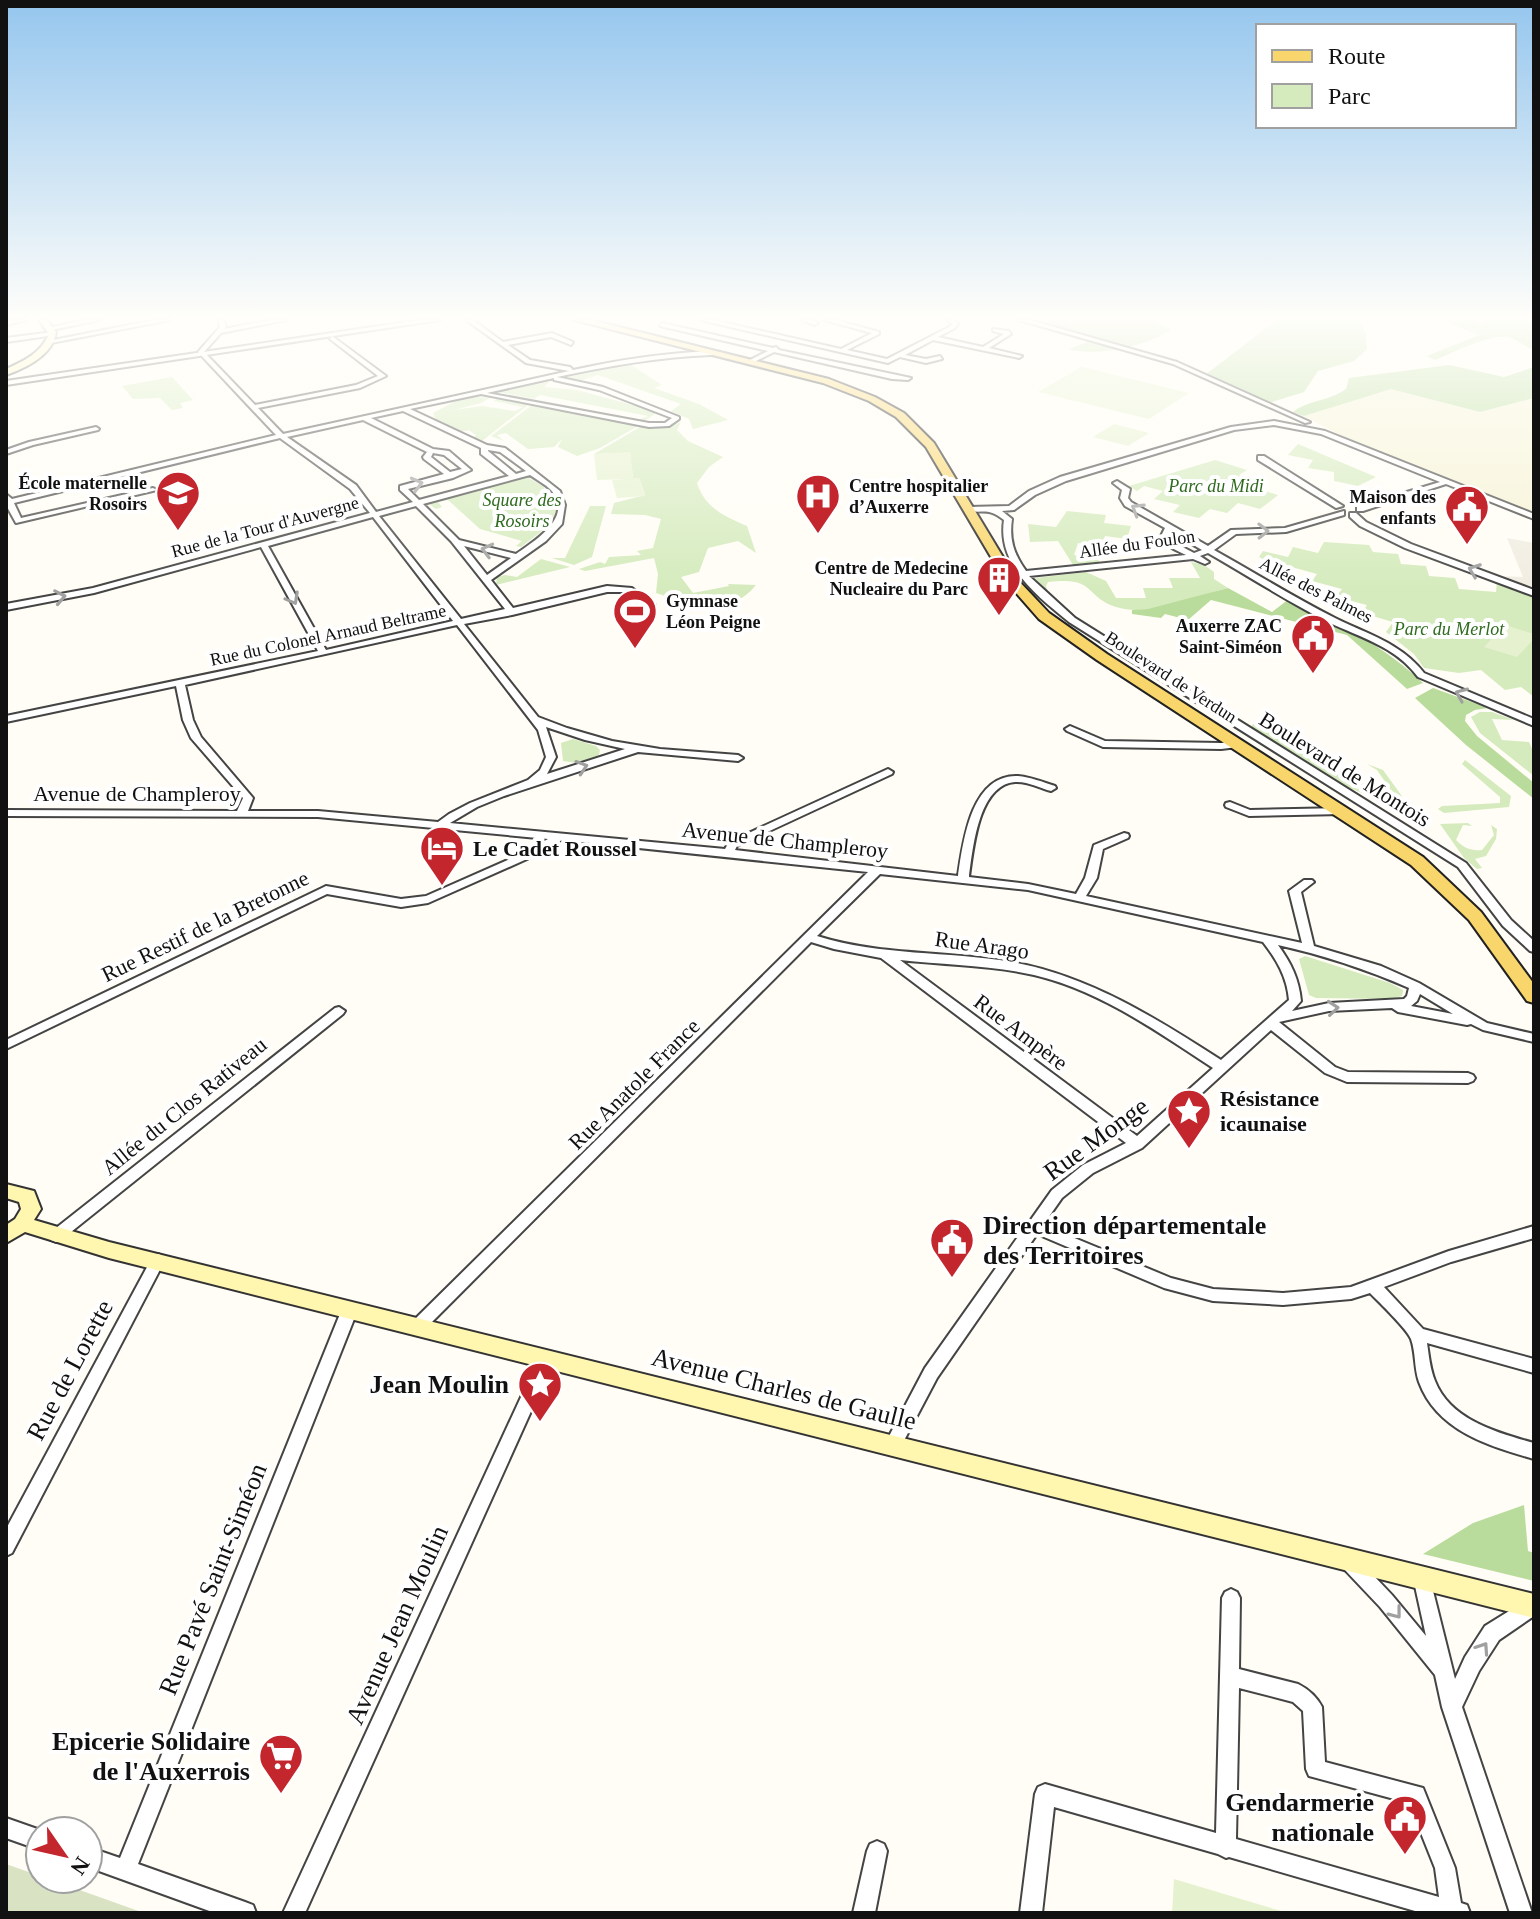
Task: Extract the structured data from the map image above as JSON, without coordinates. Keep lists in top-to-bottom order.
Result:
{
  "streets": {
    "main road": ["Boulevard de Verdun", "Avenue Charles de Gaulle"],
    "street": [
      "Rue de la Tour d'Auvergne",
      "Allée du Foulon",
      "Allée des Palmes",
      "Rue du Colonel Arnaud Beltrame",
      "Boulevard de Montois",
      "Avenue de Champleroy",
      "Rue Restif de la Bretonne",
      "Rue Arago",
      "Rue Ampère",
      "Rue Anatole France",
      "Allée du Clos Rativeau",
      "Rue Monge",
      "Rue de Lorette",
      "Rue Pavé Saint-Siméon",
      "Avenue Jean Moulin"
    ]
  },
  "crossings": [
    ["Allée du Foulon", "Allée des Palmes"],
    ["Allée du Foulon", "Boulevard de Montois"],
    ["Avenue de Champleroy", "Rue Restif de la Bretonne"],
    ["Avenue de Champleroy", "Rue Anatole France"],
    ["Avenue de Champleroy", "Rue Monge"],
    ["Rue Arago", "Rue Ampère"],
    ["Rue Arago", "Rue Anatole France"],
    ["Rue Arago", "Rue Monge"],
    ["Rue Ampère", "Rue Monge"],
    ["Rue Anatole France", "Avenue Charles de Gaulle"],
    ["Allée du Clos Rativeau", "Avenue Charles de Gaulle"],
    ["Rue Monge", "Avenue Charles de Gaulle"],
    ["Rue de Lorette", "Avenue Charles de Gaulle"],
    ["Avenue Charles de Gaulle", "Rue Pavé Saint-Siméon"],
    ["Avenue Charles de Gaulle", "Avenue Jean Moulin"]
  ],
  "parks": ["Parc du Midi", "Square des Rosoirs", "Parc du Merlot"],
  "places": {
    "school or university": ["École maternelle Rosoirs"],
    "hospital": ["Centre hospitalier d’Auxerre"],
    "public building": [
      "Maison des enfants",
      "Auxerre ZAC Saint-Siméon",
      "Direction départementale des Territoires",
      "Gendarmerie nationale"
    ],
    "building": ["Centre de Medecine Nucleaire du Parc"],
    "sports": ["Gymnase Léon Peigne"],
    "hotel": ["Le Cadet Roussel"],
    "place": ["Résistance icaunaise", "Jean Moulin"],
    "supermarket": ["Epicerie Solidaire de l'Auxerrois"]
  },
  "legend": ["Route", "Parc"],
  "north": "bottom right"
}
